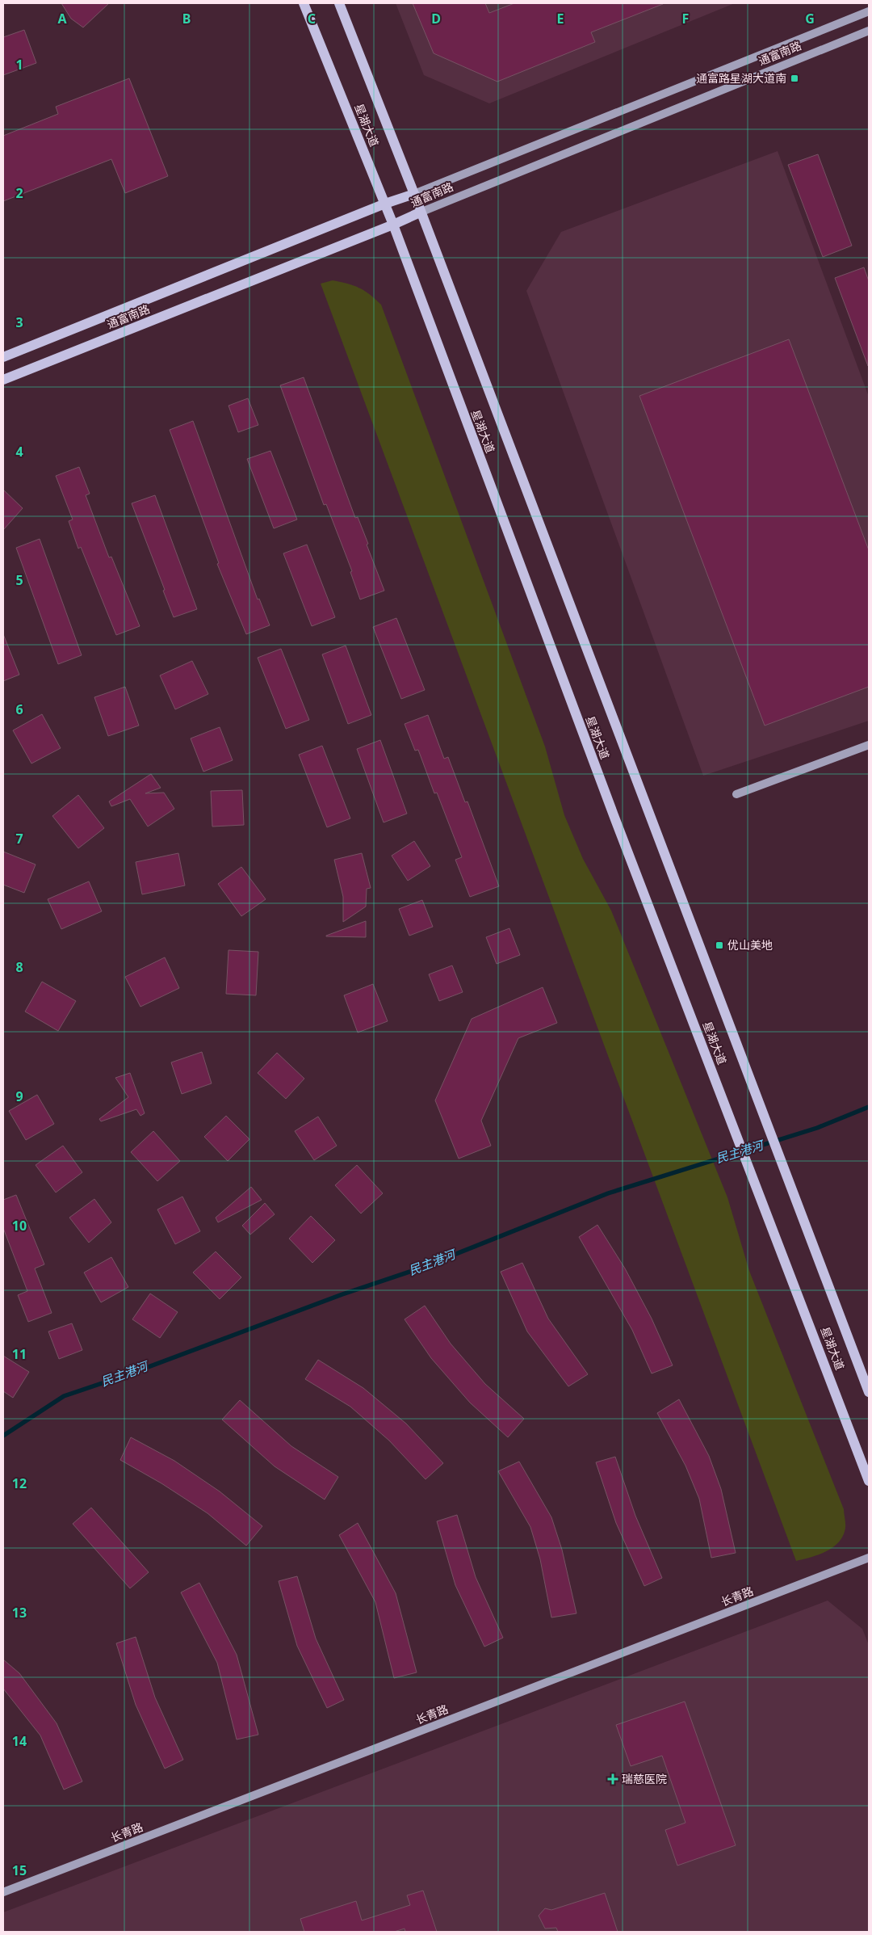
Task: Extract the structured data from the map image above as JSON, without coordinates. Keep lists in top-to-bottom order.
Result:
{
  "streets": {
    "main road": ["通富南路", "星湖大道"],
    "street": ["长青路"]
  },
  "crossings": [
    ["通富南路", "星湖大道"]
  ],
  "water": ["民主港河"],
  "places": {
    "transit": ["通富路星湖大道南", "优山美地"],
    "health": ["瑞慈医院"]
  },
  "grid": {
    "columns": [
      "A",
      "B",
      "C",
      "D",
      "E",
      "F",
      "G"
    ],
    "rows": [
      "1",
      "2",
      "3",
      "4",
      "5",
      "6",
      "7",
      "8",
      "9",
      "10",
      "11",
      "12",
      "13",
      "14",
      "15"
    ]
  }
}
